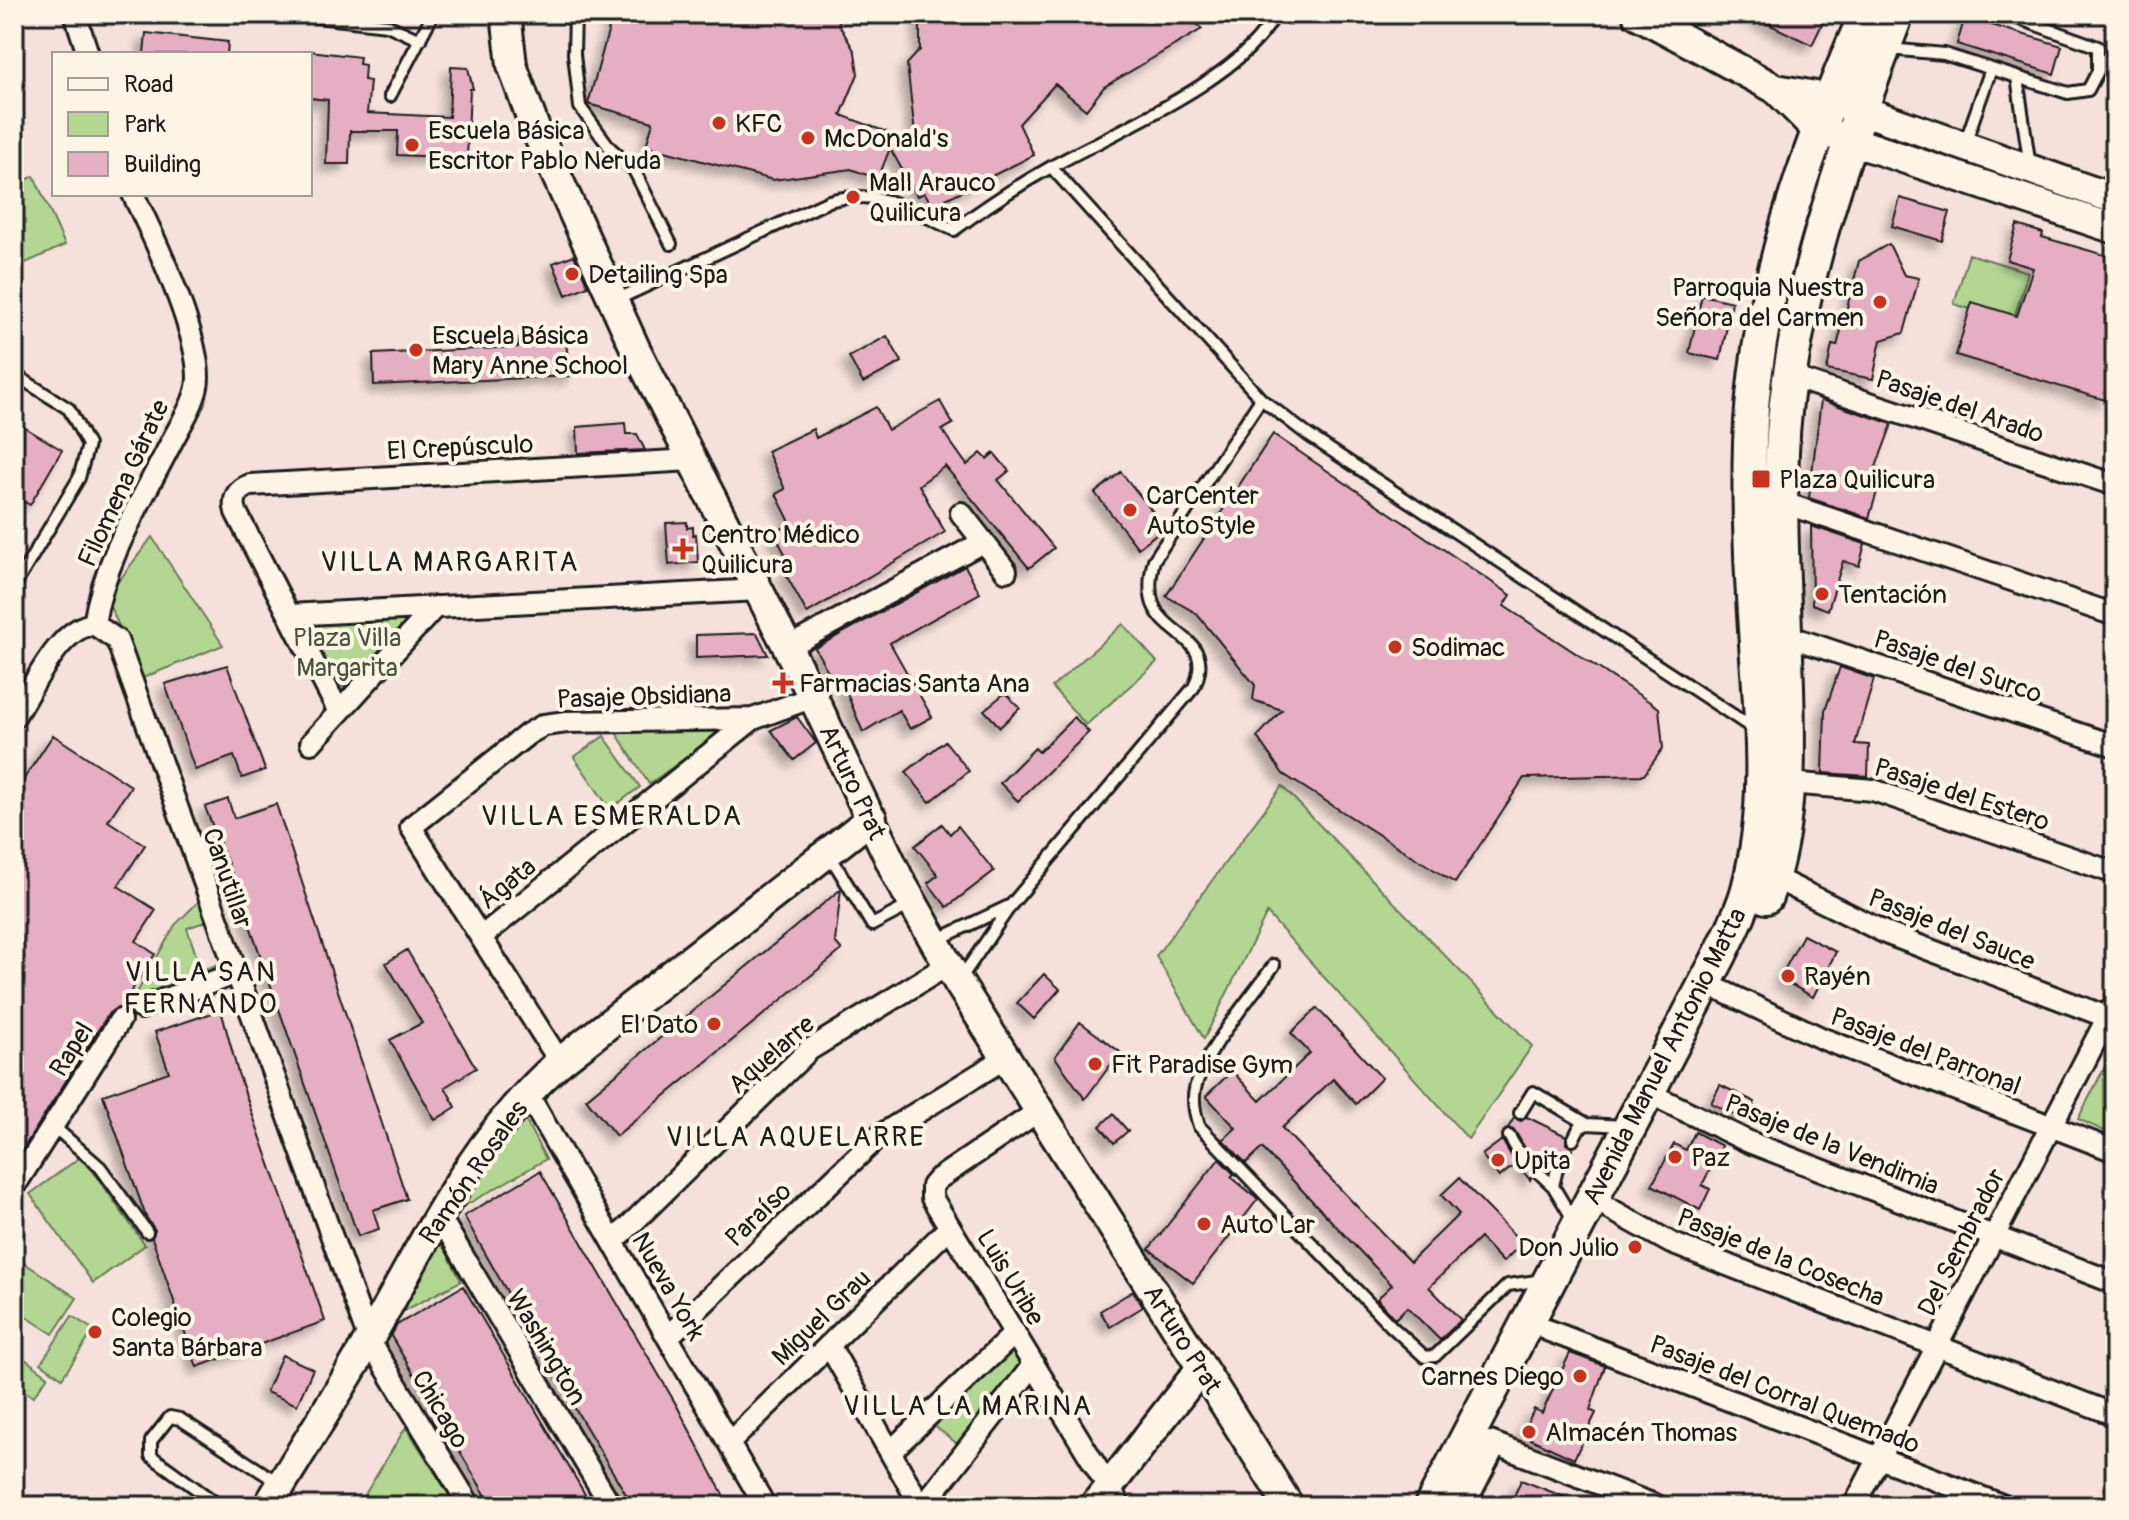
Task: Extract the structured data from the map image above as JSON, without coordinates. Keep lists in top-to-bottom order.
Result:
{
  "streets": {
    "main road": ["Avenida Manuel Antonio Matta"],
    "street": [
      "Pasaje del Arado",
      "El Crepúsculo",
      "Filomena Gárate",
      "Pasaje del Surco",
      "Pasaje Obsidiana",
      "Arturo Prat",
      "Pasaje del Estero",
      "Canutillar",
      "Ágata",
      "Pasaje del Sauce",
      "Rapel",
      "Pasaje del Parronal",
      "Aquelarre",
      "Pasaje de la Vendimia",
      "Ramón Rosales",
      "Paraíso",
      "Del Sembrador",
      "Pasaje de la Cosecha",
      "Luis Uribe",
      "Nueva York",
      "Miguel Grau",
      "Washington",
      "Pasaje del Corral Quemado",
      "Chicago"
    ]
  },
  "crossings": [
    ["Pasaje del Arado", "Avenida Manuel Antonio Matta"],
    ["El Crepúsculo", "Arturo Prat"],
    ["Filomena Gárate", "Canutillar"],
    ["Pasaje del Surco", "Avenida Manuel Antonio Matta"],
    ["Pasaje Obsidiana", "Arturo Prat"],
    ["Pasaje Obsidiana", "Ágata"],
    ["Arturo Prat", "Aquelarre"],
    ["Arturo Prat", "Ramón Rosales"],
    ["Arturo Prat", "Paraíso"],
    ["Arturo Prat", "Luis Uribe"],
    ["Pasaje del Estero", "Avenida Manuel Antonio Matta"],
    ["Canutillar", "Ramón Rosales"],
    ["Canutillar", "Chicago"],
    ["Pasaje del Sauce", "Avenida Manuel Antonio Matta"],
    ["Pasaje del Sauce", "Del Sembrador"],
    ["Pasaje del Parronal", "Avenida Manuel Antonio Matta"],
    ["Pasaje del Parronal", "Del Sembrador"],
    ["Aquelarre", "Nueva York"],
    ["Avenida Manuel Antonio Matta", "Pasaje de la Vendimia"],
    ["Avenida Manuel Antonio Matta", "Pasaje de la Cosecha"],
    ["Avenida Manuel Antonio Matta", "Pasaje del Corral Quemado"],
    ["Pasaje de la Vendimia", "Del Sembrador"],
    ["Ramón Rosales", "Nueva York"],
    ["Ramón Rosales", "Washington"],
    ["Ramón Rosales", "Chicago"],
    ["Paraíso", "Nueva York"],
    ["Del Sembrador", "Pasaje de la Cosecha"],
    ["Del Sembrador", "Pasaje del Corral Quemado"],
    ["Luis Uribe", "Miguel Grau"],
    ["Nueva York", "Miguel Grau"]
  ],
  "districts": [
    "VILLA MARGARITA",
    "VILLA ESMERALDA",
    "VILLA SAN FERNANDO",
    "VILLA AQUELARRE",
    "VILLA LA MARINA"
  ],
  "parks": ["Plaza Villa Margarita"],
  "places": {
    "other": [
      "KFC",
      "McDonald's",
      "Escuela Básica Escritor Pablo Neruda",
      "Mall Arauco Quilicura",
      "Detailing Spa",
      "Parroquia Nuestra Señora del Carmen",
      "Escuela Básica Mary Anne School",
      "CarCenter AutoStyle",
      "Tentación",
      "Sodimac",
      "Rayén",
      "El Dato",
      "Fit Paradise Gym",
      "Paz",
      "Upita",
      "Auto Lar",
      "Don Julio",
      "Colegio Santa Bárbara",
      "Carnes Diego",
      "Almacén Thomas"
    ],
    "transit": ["Plaza Quilicura"],
    "health": ["Centro Médico Quilicura", "Farmacias Santa Ana"]
  },
  "legend": ["Road", "Park", "Building"]
}
